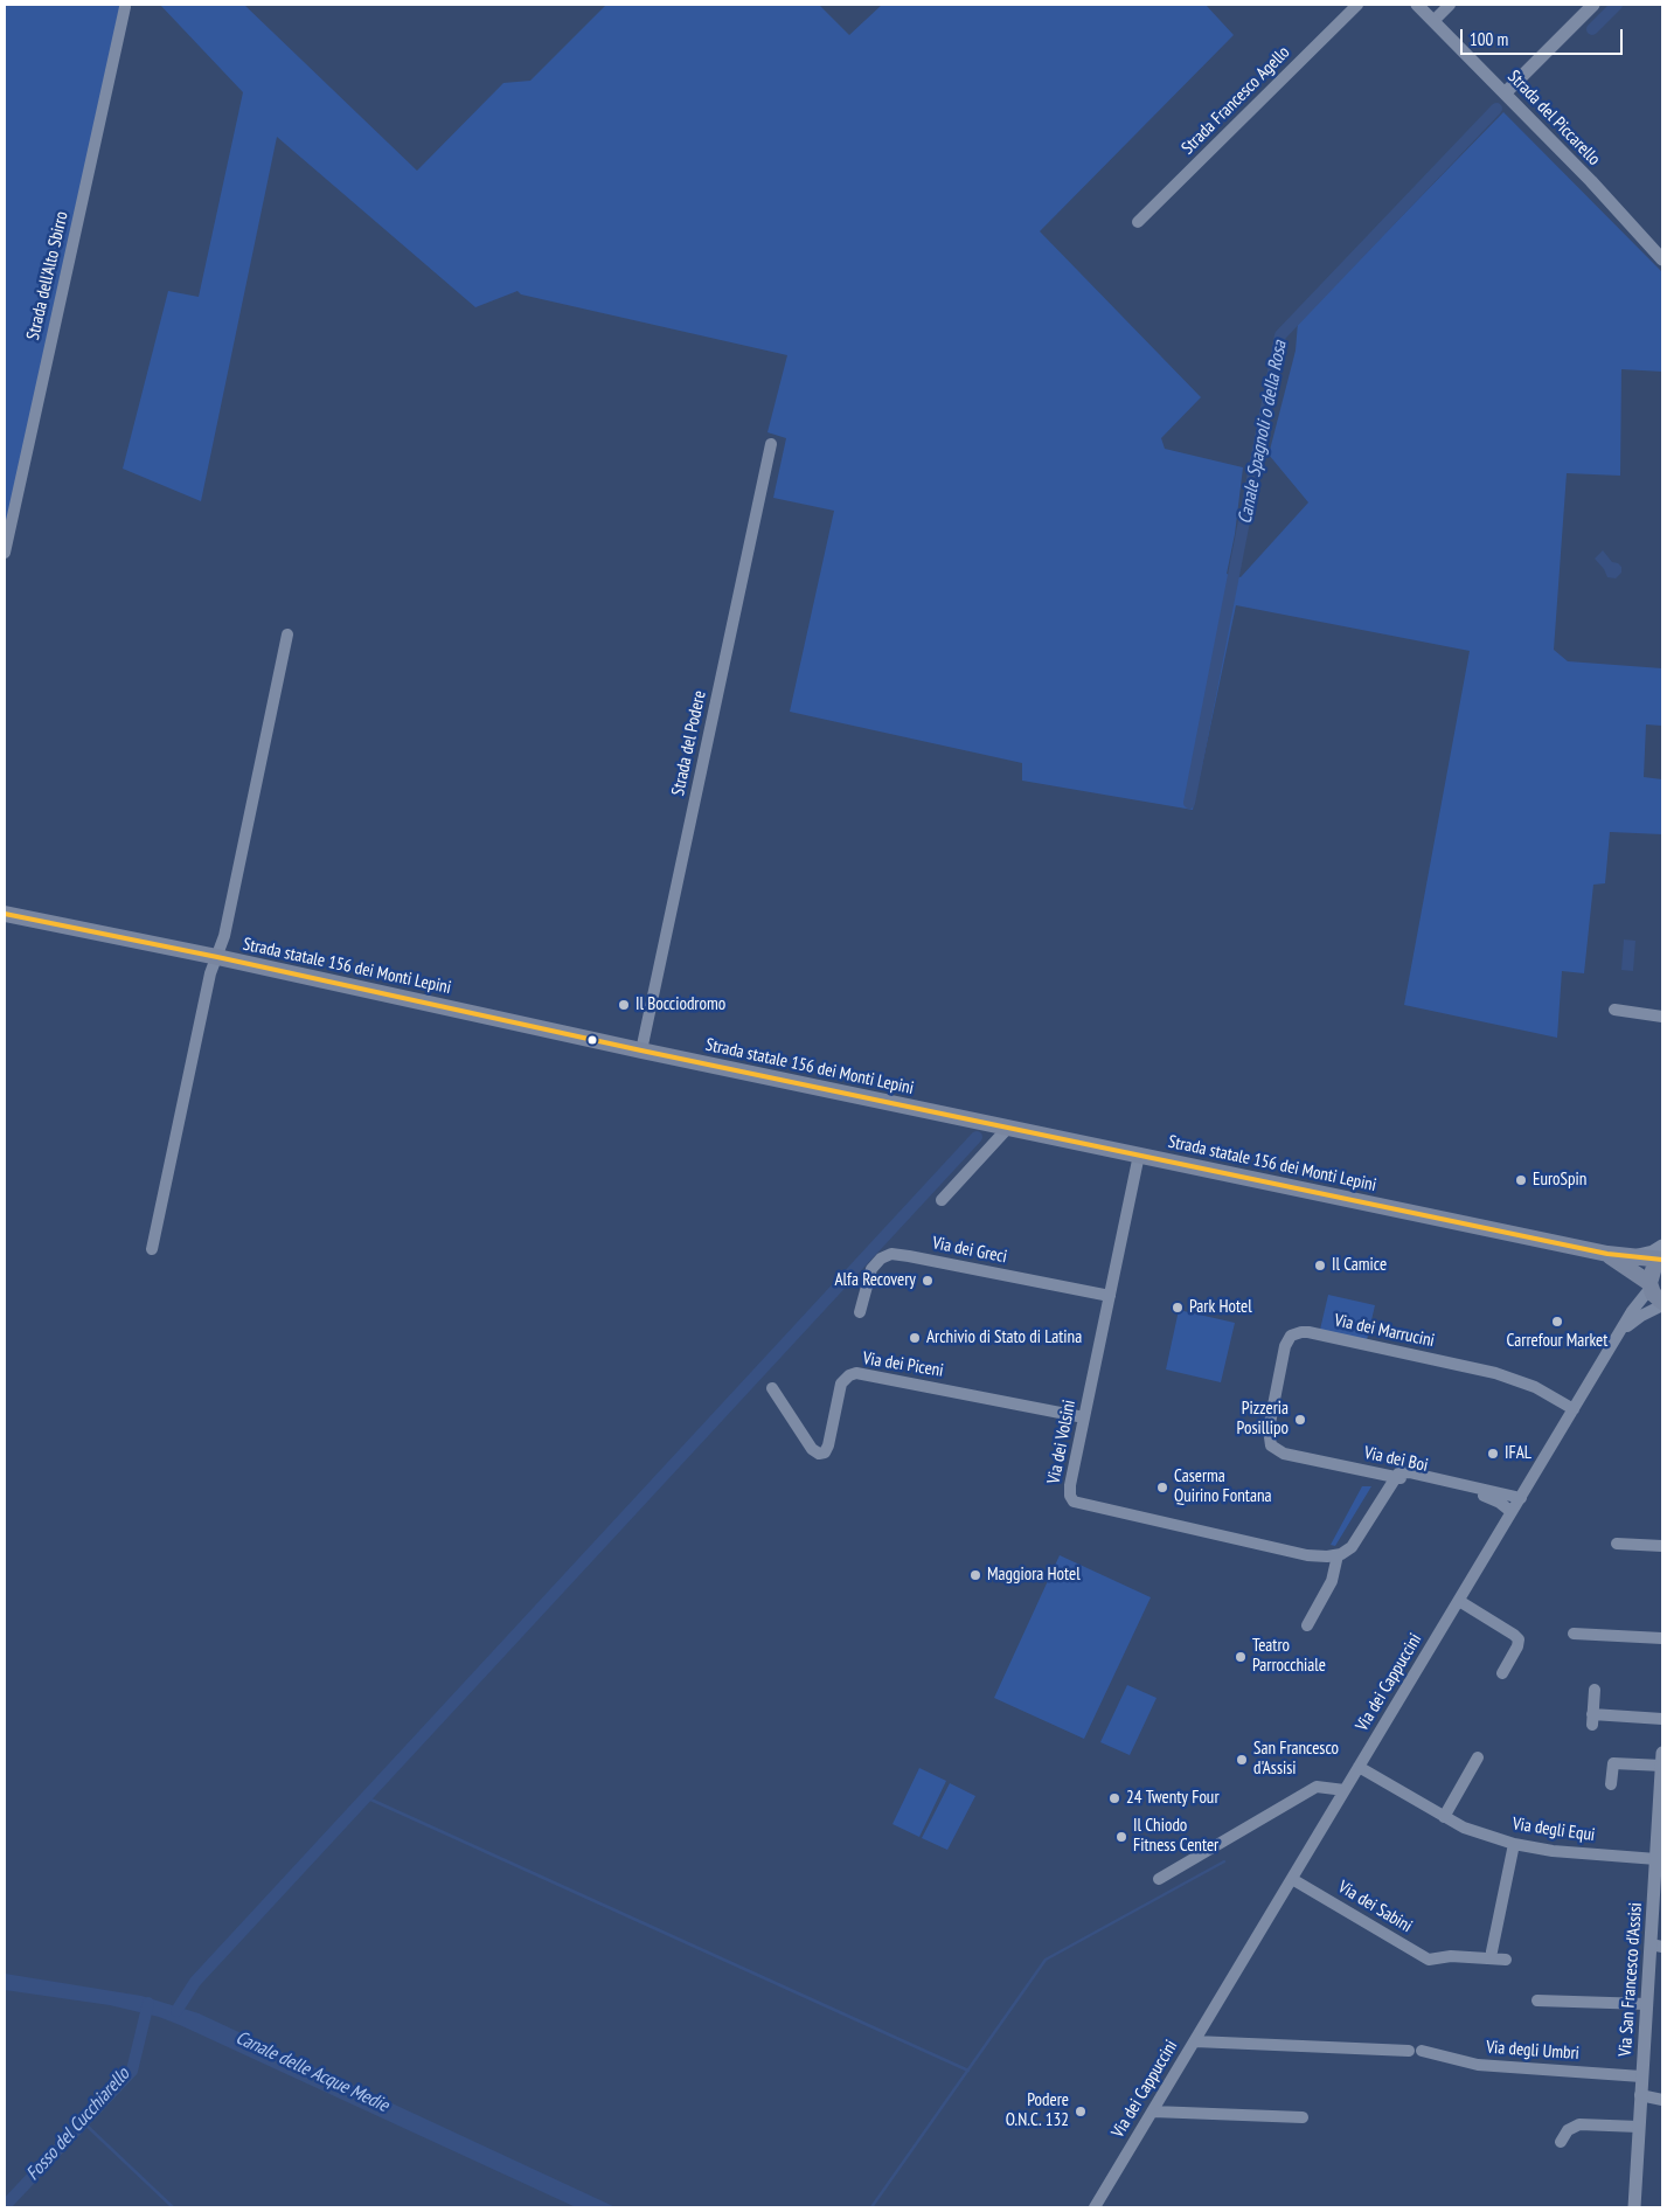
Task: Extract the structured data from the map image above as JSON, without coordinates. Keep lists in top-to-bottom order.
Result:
{
  "streets": {
    "main road": ["Strada statale 156 dei Monti Lepini"],
    "street": [
      "Strada Francesco Agello",
      "Strada del Piccarello",
      "Strada dell'Alto Sbirro",
      "Strada del Podere",
      "Via dei Greci",
      "Via dei Marrucini",
      "Via dei Piceni",
      "Via dei Volsini",
      "Via dei Boi",
      "Via dei Cappuccini",
      "Via degli Equi",
      "Via dei Sabini",
      "Via San Francesco d'Assisi",
      "Via degli Umbri"
    ]
  },
  "crossings": [
    ["Strada del Podere", "Strada statale 156 dei Monti Lepini"],
    ["Strada statale 156 dei Monti Lepini", "Via dei Volsini"],
    ["Strada statale 156 dei Monti Lepini", "Via dei Cappuccini"],
    ["Via dei Greci", "Via dei Volsini"],
    ["Via dei Marrucini", "Via dei Boi"],
    ["Via dei Marrucini", "Via dei Cappuccini"],
    ["Via dei Piceni", "Via dei Volsini"],
    ["Via dei Boi", "Via dei Cappuccini"],
    ["Via dei Cappuccini", "Via degli Equi"],
    ["Via dei Cappuccini", "Via dei Sabini"],
    ["Via degli Equi", "Via San Francesco d'Assisi"],
    ["Via San Francesco d'Assisi", "Via degli Umbri"]
  ],
  "water": ["Canale Spagnoli o della Rosa", "Canale delle Acque Medie", "Fosso del Cucchiarello"],
  "places": [
    "Il Bocciodromo",
    "EuroSpin",
    "Il Camice",
    "Alfa Recovery",
    "Park Hotel",
    "Carrefour Market",
    "Archivio di Stato di Latina",
    "Pizzeria Posillipo",
    "IFAL",
    "Caserma Quirino Fontana",
    "Maggiora Hotel",
    "Teatro Parrocchiale",
    "San Francesco d'Assisi",
    "24 Twenty Four",
    "Il Chiodo Fitness Center",
    "Podere O.N.C. 132"
  ],
  "scale_bar": "100 m"
}
